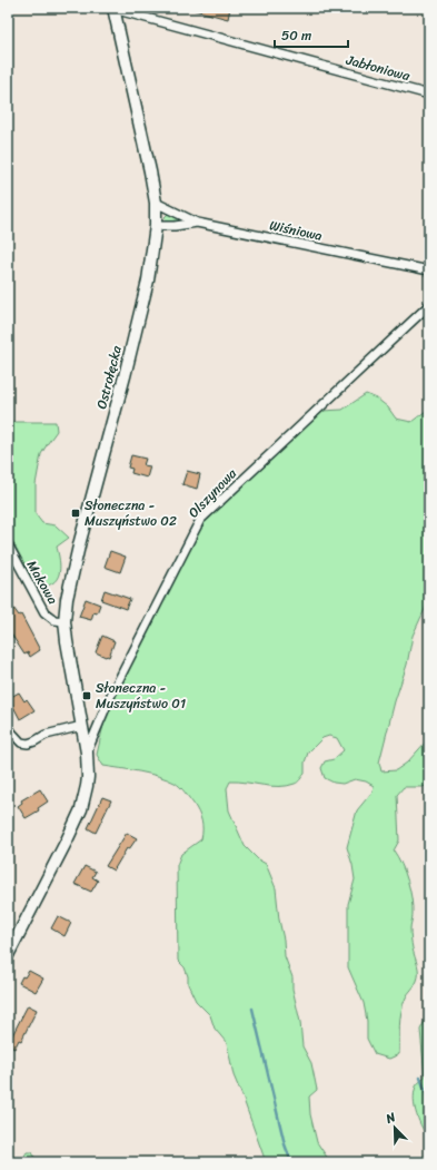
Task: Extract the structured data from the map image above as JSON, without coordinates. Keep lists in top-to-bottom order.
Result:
{
  "streets": {
    "street": [
      "Jabłoniowa",
      "Wiśniowa",
      "Ostrołęcka",
      "Olszynowa",
      "Makowa"
    ]
  },
  "crossings": [
    ["Jabłoniowa", "Ostrołęcka"],
    ["Wiśniowa", "Ostrołęcka"],
    ["Ostrołęcka", "Olszynowa"],
    ["Ostrołęcka", "Makowa"]
  ],
  "places": {
    "transit": ["Słoneczna - Muszyństwo 02", "Słoneczna - Muszyństwo 01"]
  },
  "scale_bar": "50 m",
  "north": "top left"
}
